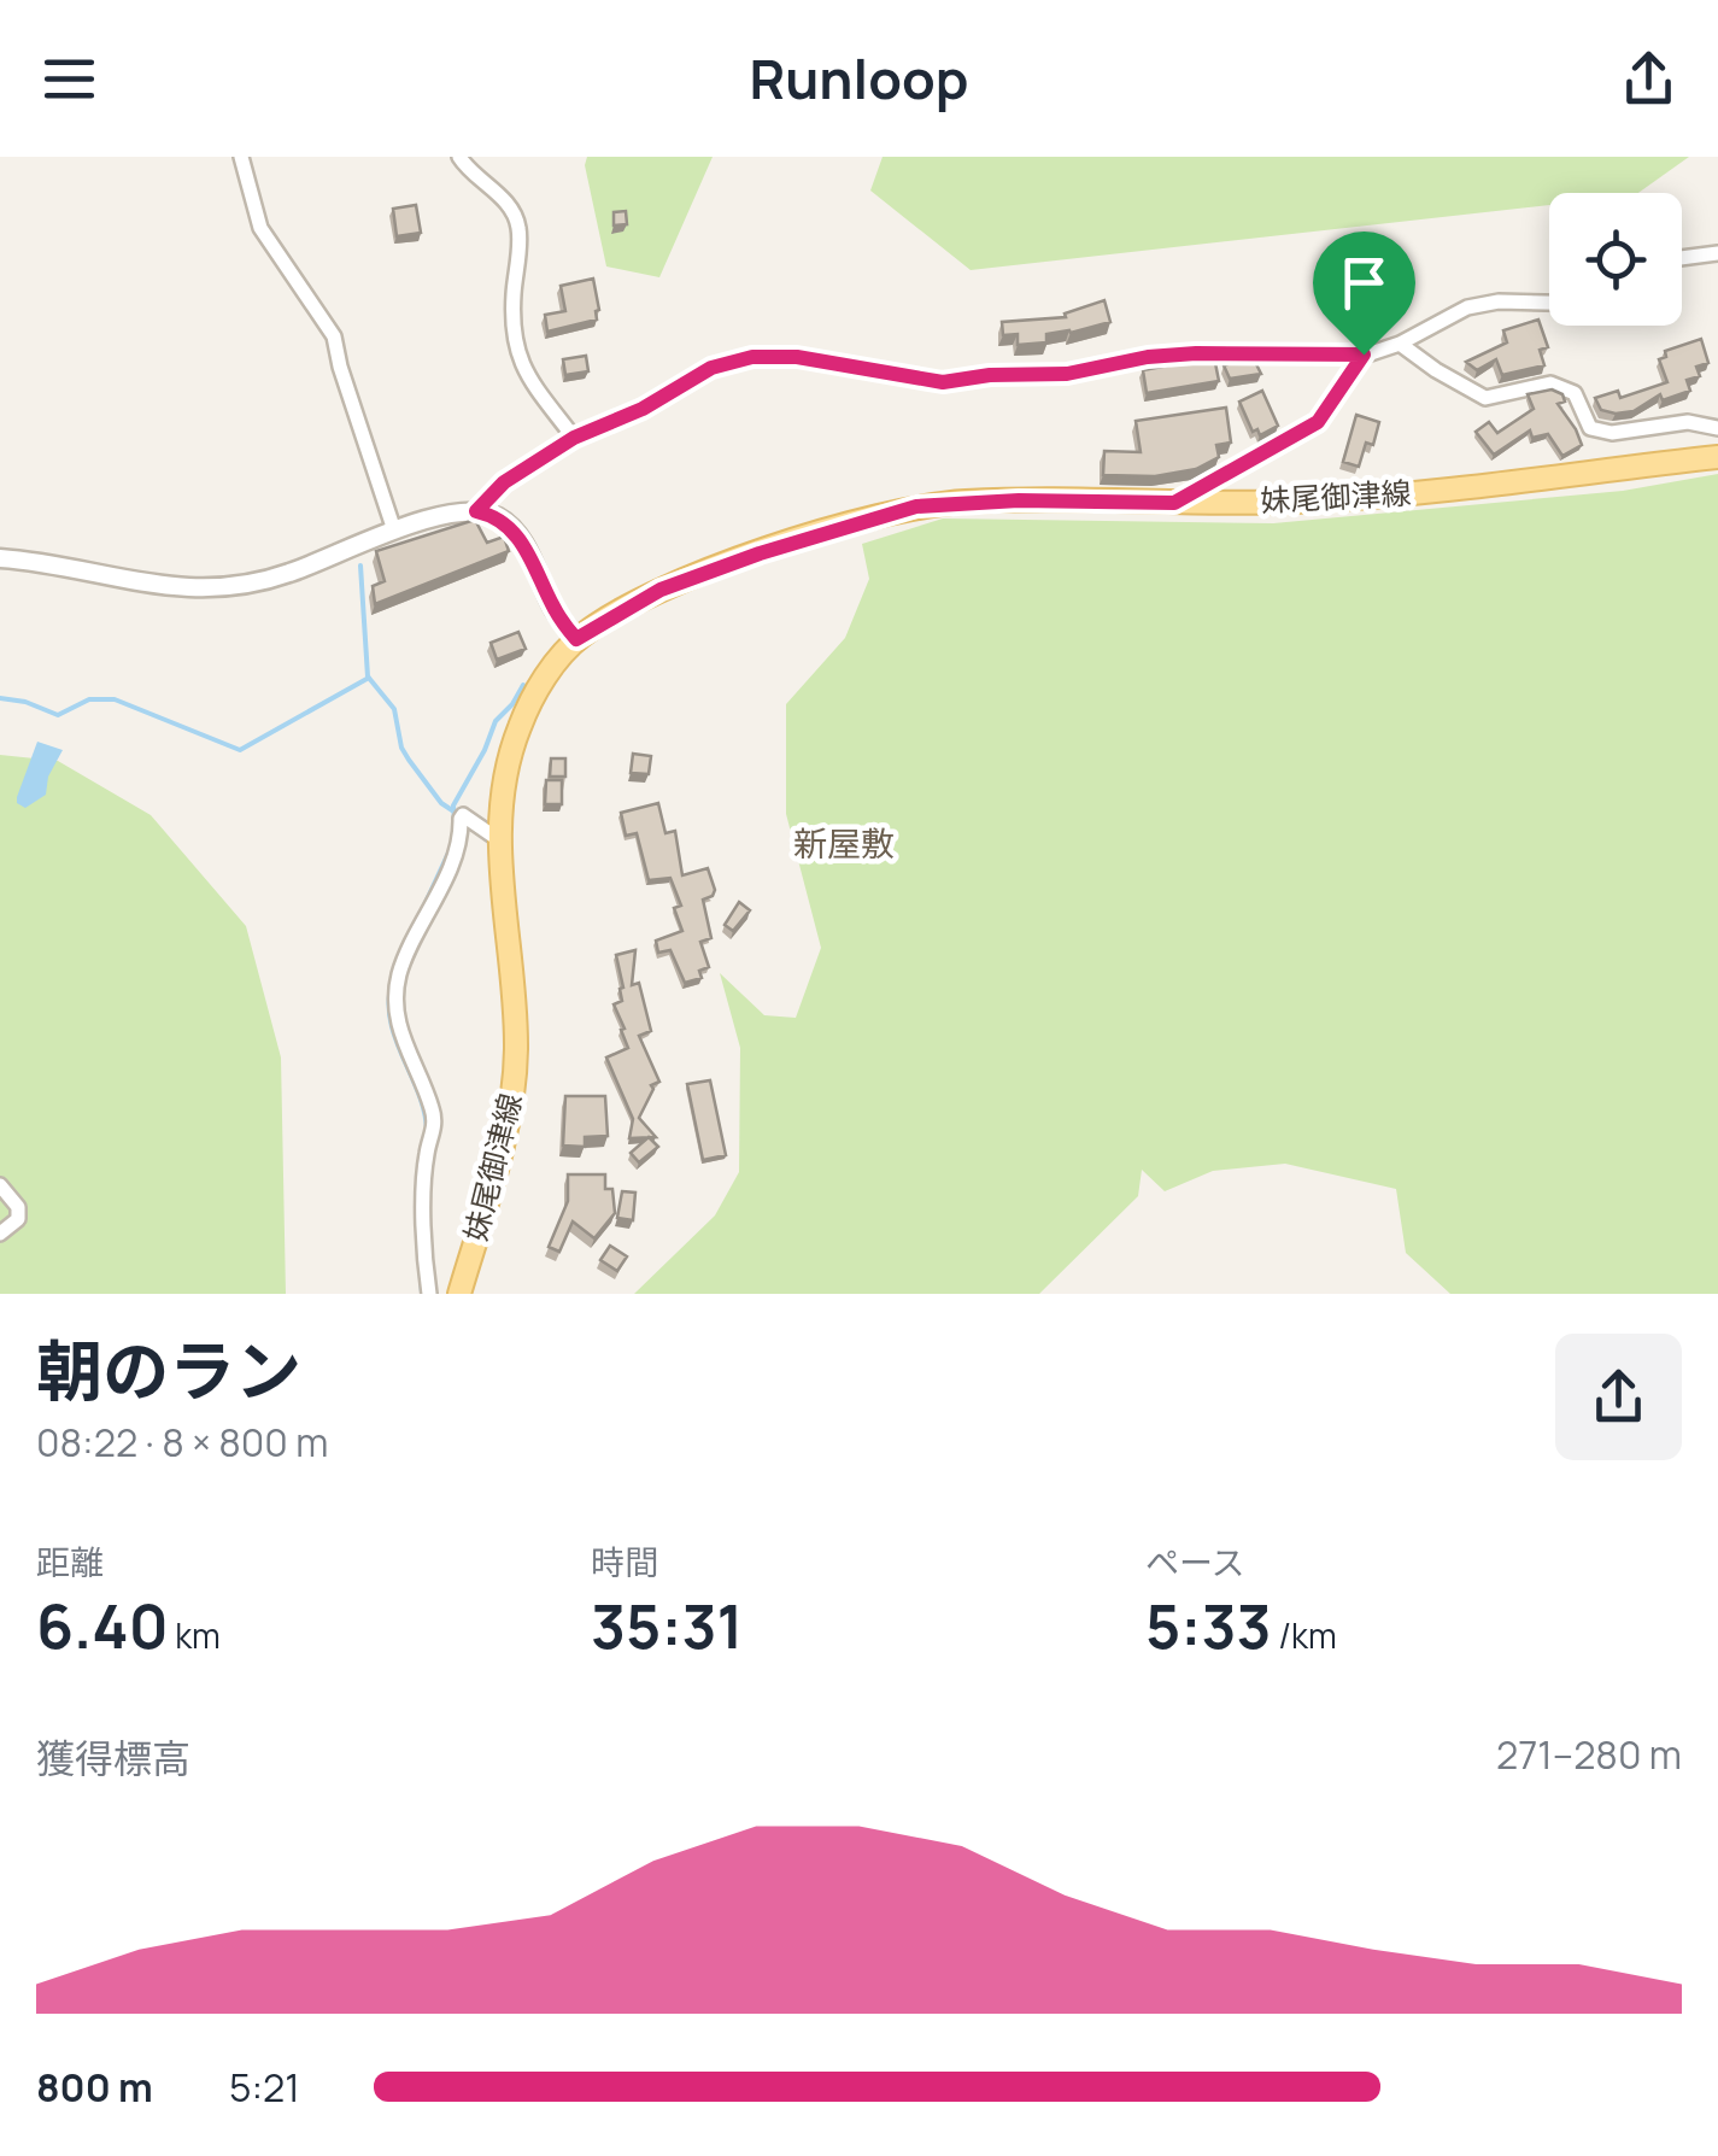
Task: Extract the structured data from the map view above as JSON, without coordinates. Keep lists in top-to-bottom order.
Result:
{
  "streets": {
    "main road": ["妹尾御津線"]
  },
  "districts": ["新屋敷"],
  "page": {
    "header": "Runloop",
    "heading": ["朝のラン", "08:22 · 8 × 800 m"],
    "stats": [
      ["距離", "6.40 km"],
      ["時間", "35:31"],
      ["ペース", "5:33 /km"]
    ],
    "chart": ["獲得標高", "271–280 m"],
    "list": [
      {
        "name": "800 m",
        "note": "5:21"
      }
    ]
  }
}
